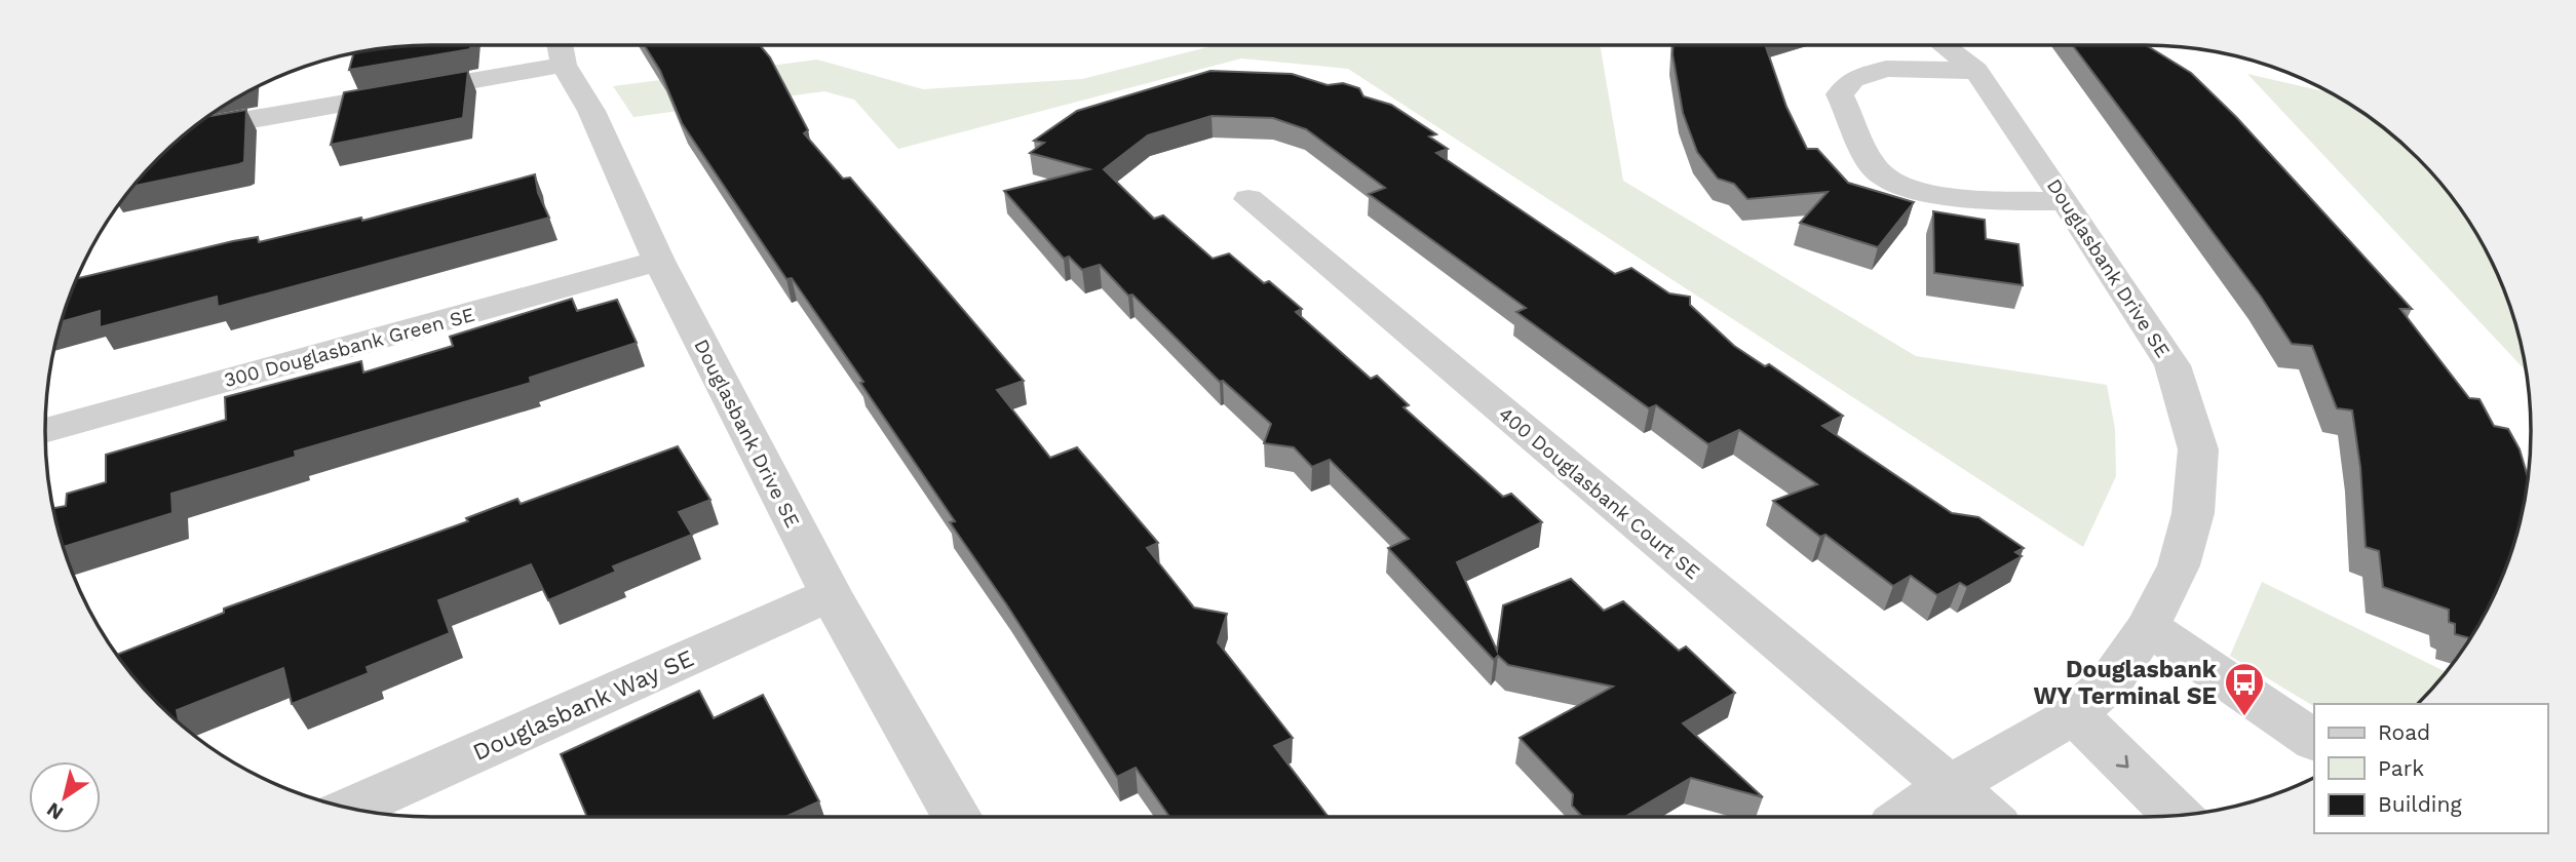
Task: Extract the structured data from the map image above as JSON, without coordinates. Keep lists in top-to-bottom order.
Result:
{
  "streets": {
    "street": [
      "Douglasbank Drive SE",
      "300 Douglasbank Green SE",
      "400 Douglasbank Court SE",
      "Douglasbank Way SE"
    ]
  },
  "crossings": [
    ["Douglasbank Drive SE", "300 Douglasbank Green SE"],
    ["Douglasbank Drive SE", "400 Douglasbank Court SE"],
    ["Douglasbank Drive SE", "Douglasbank Way SE"]
  ],
  "places": {
    "bus stop": ["Douglasbank WY Terminal SE"]
  },
  "legend": ["Road", "Park", "Building"],
  "north": "bottom left"
}
